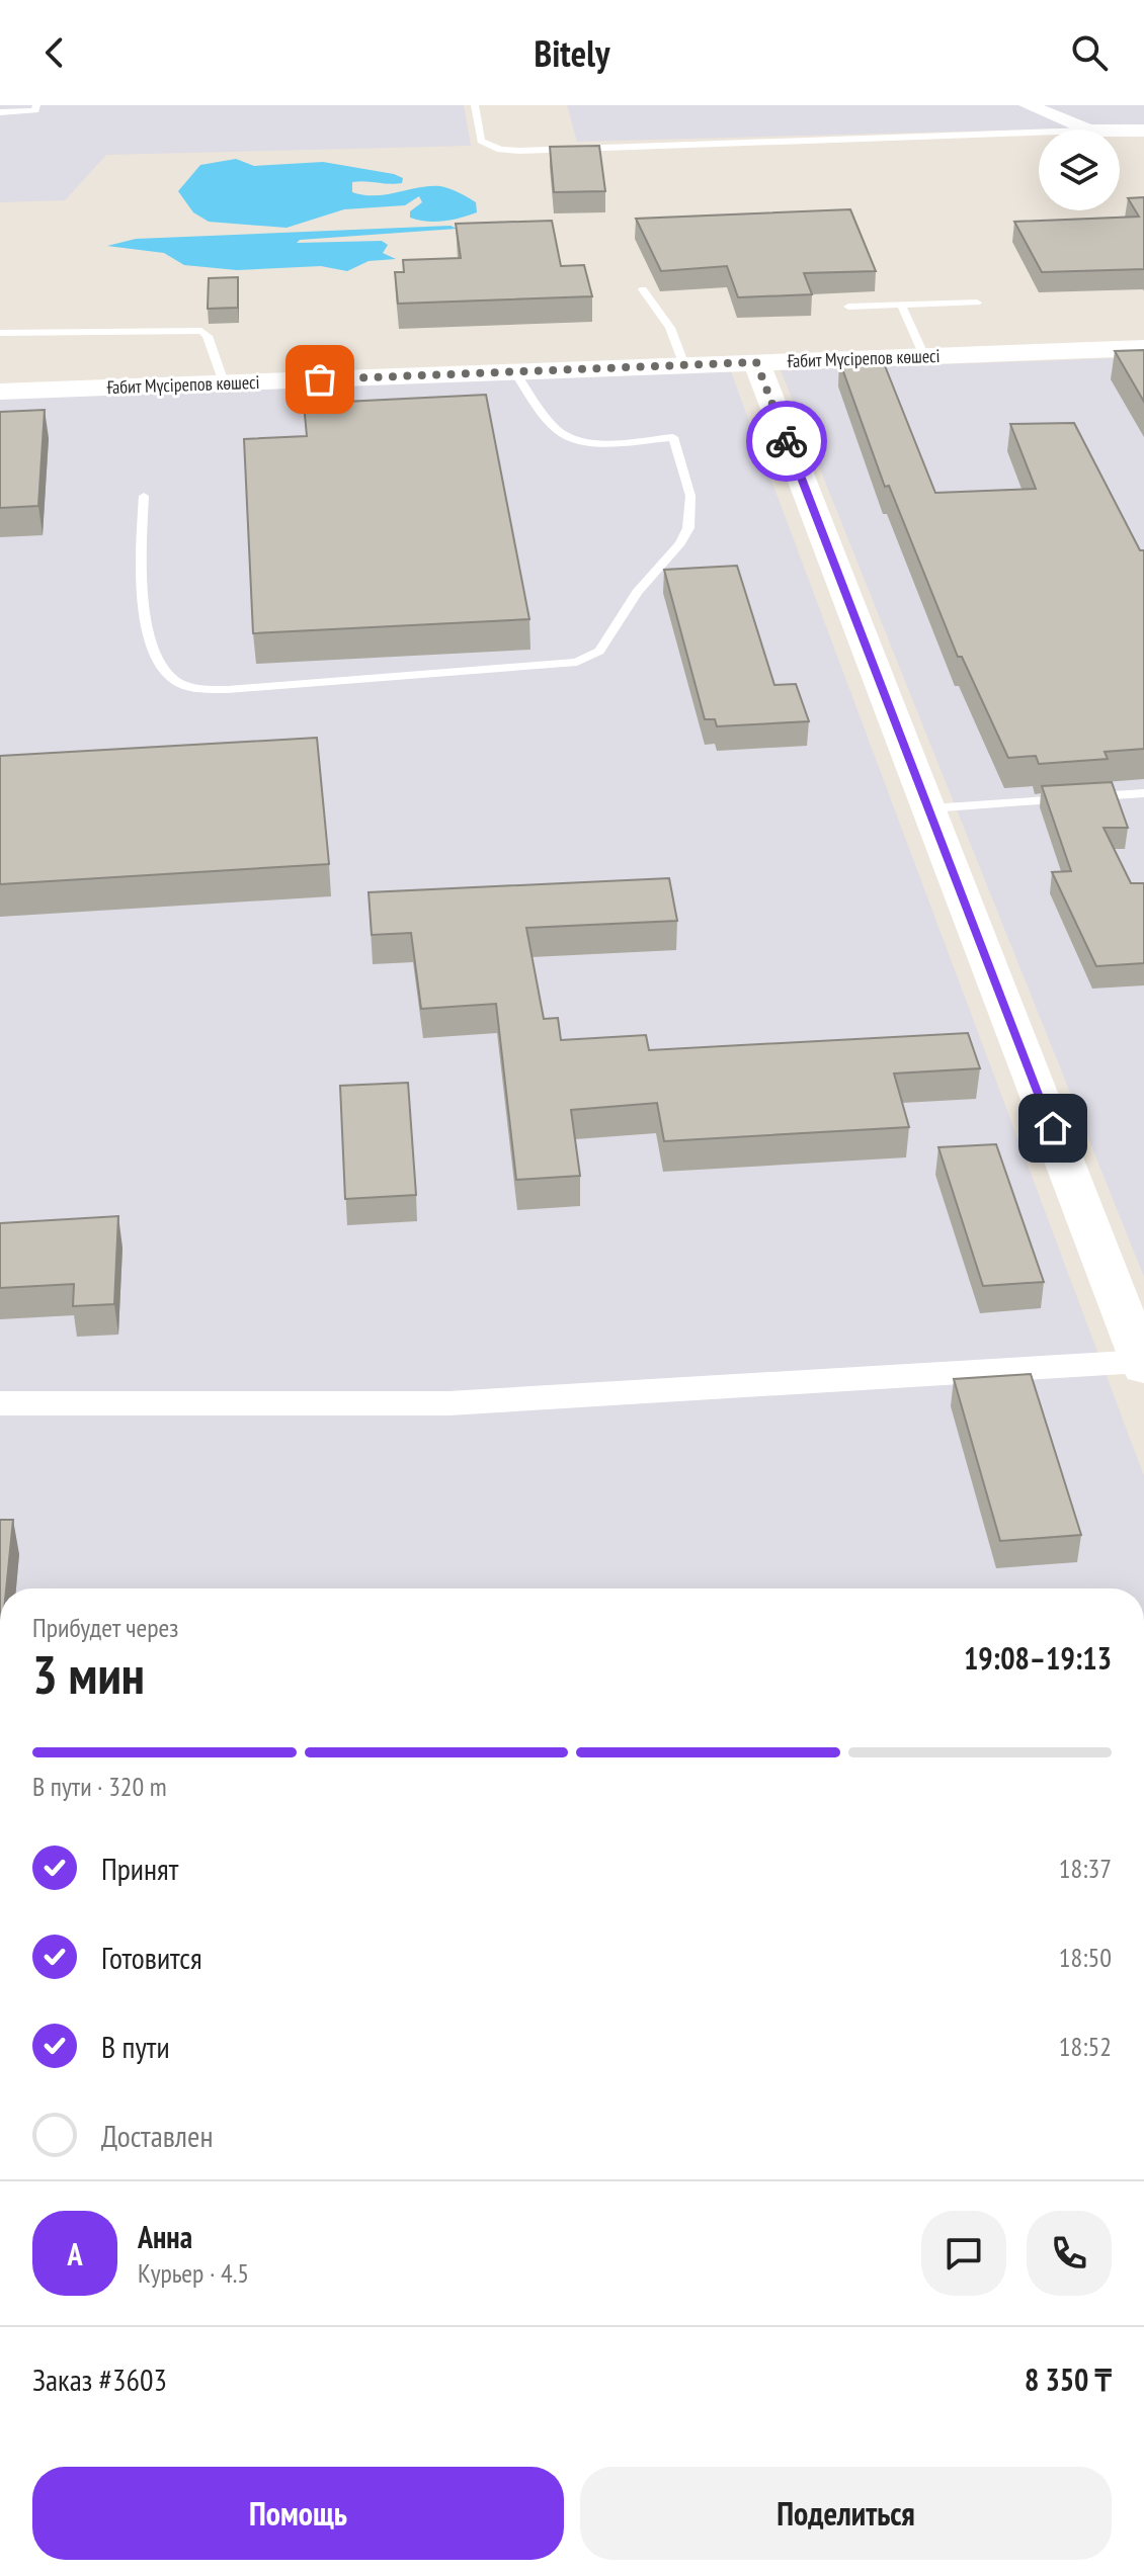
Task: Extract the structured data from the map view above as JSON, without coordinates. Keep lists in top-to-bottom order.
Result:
{
  "streets": {
    "main road": ["Ғабит Мүсірепов көшесі"]
  },
  "page": {
    "header": "Bitely",
    "heading": ["3 мин", "Прибудет через", "19:08–19:13"],
    "panel": [
      "Анна",
      "Курьер · 4.5",
      "Заказ #3603",
      "8 350 ₸"
    ],
    "bar": "В пути · 320 m",
    "list": [
      ["Принят", "18:37"],
      ["Готовится", "18:50"],
      ["В пути", "18:52"],
      "Доставлен"
    ],
    "round": "А",
    "buttons": ["Помощь", "Поделиться"]
  }
}
